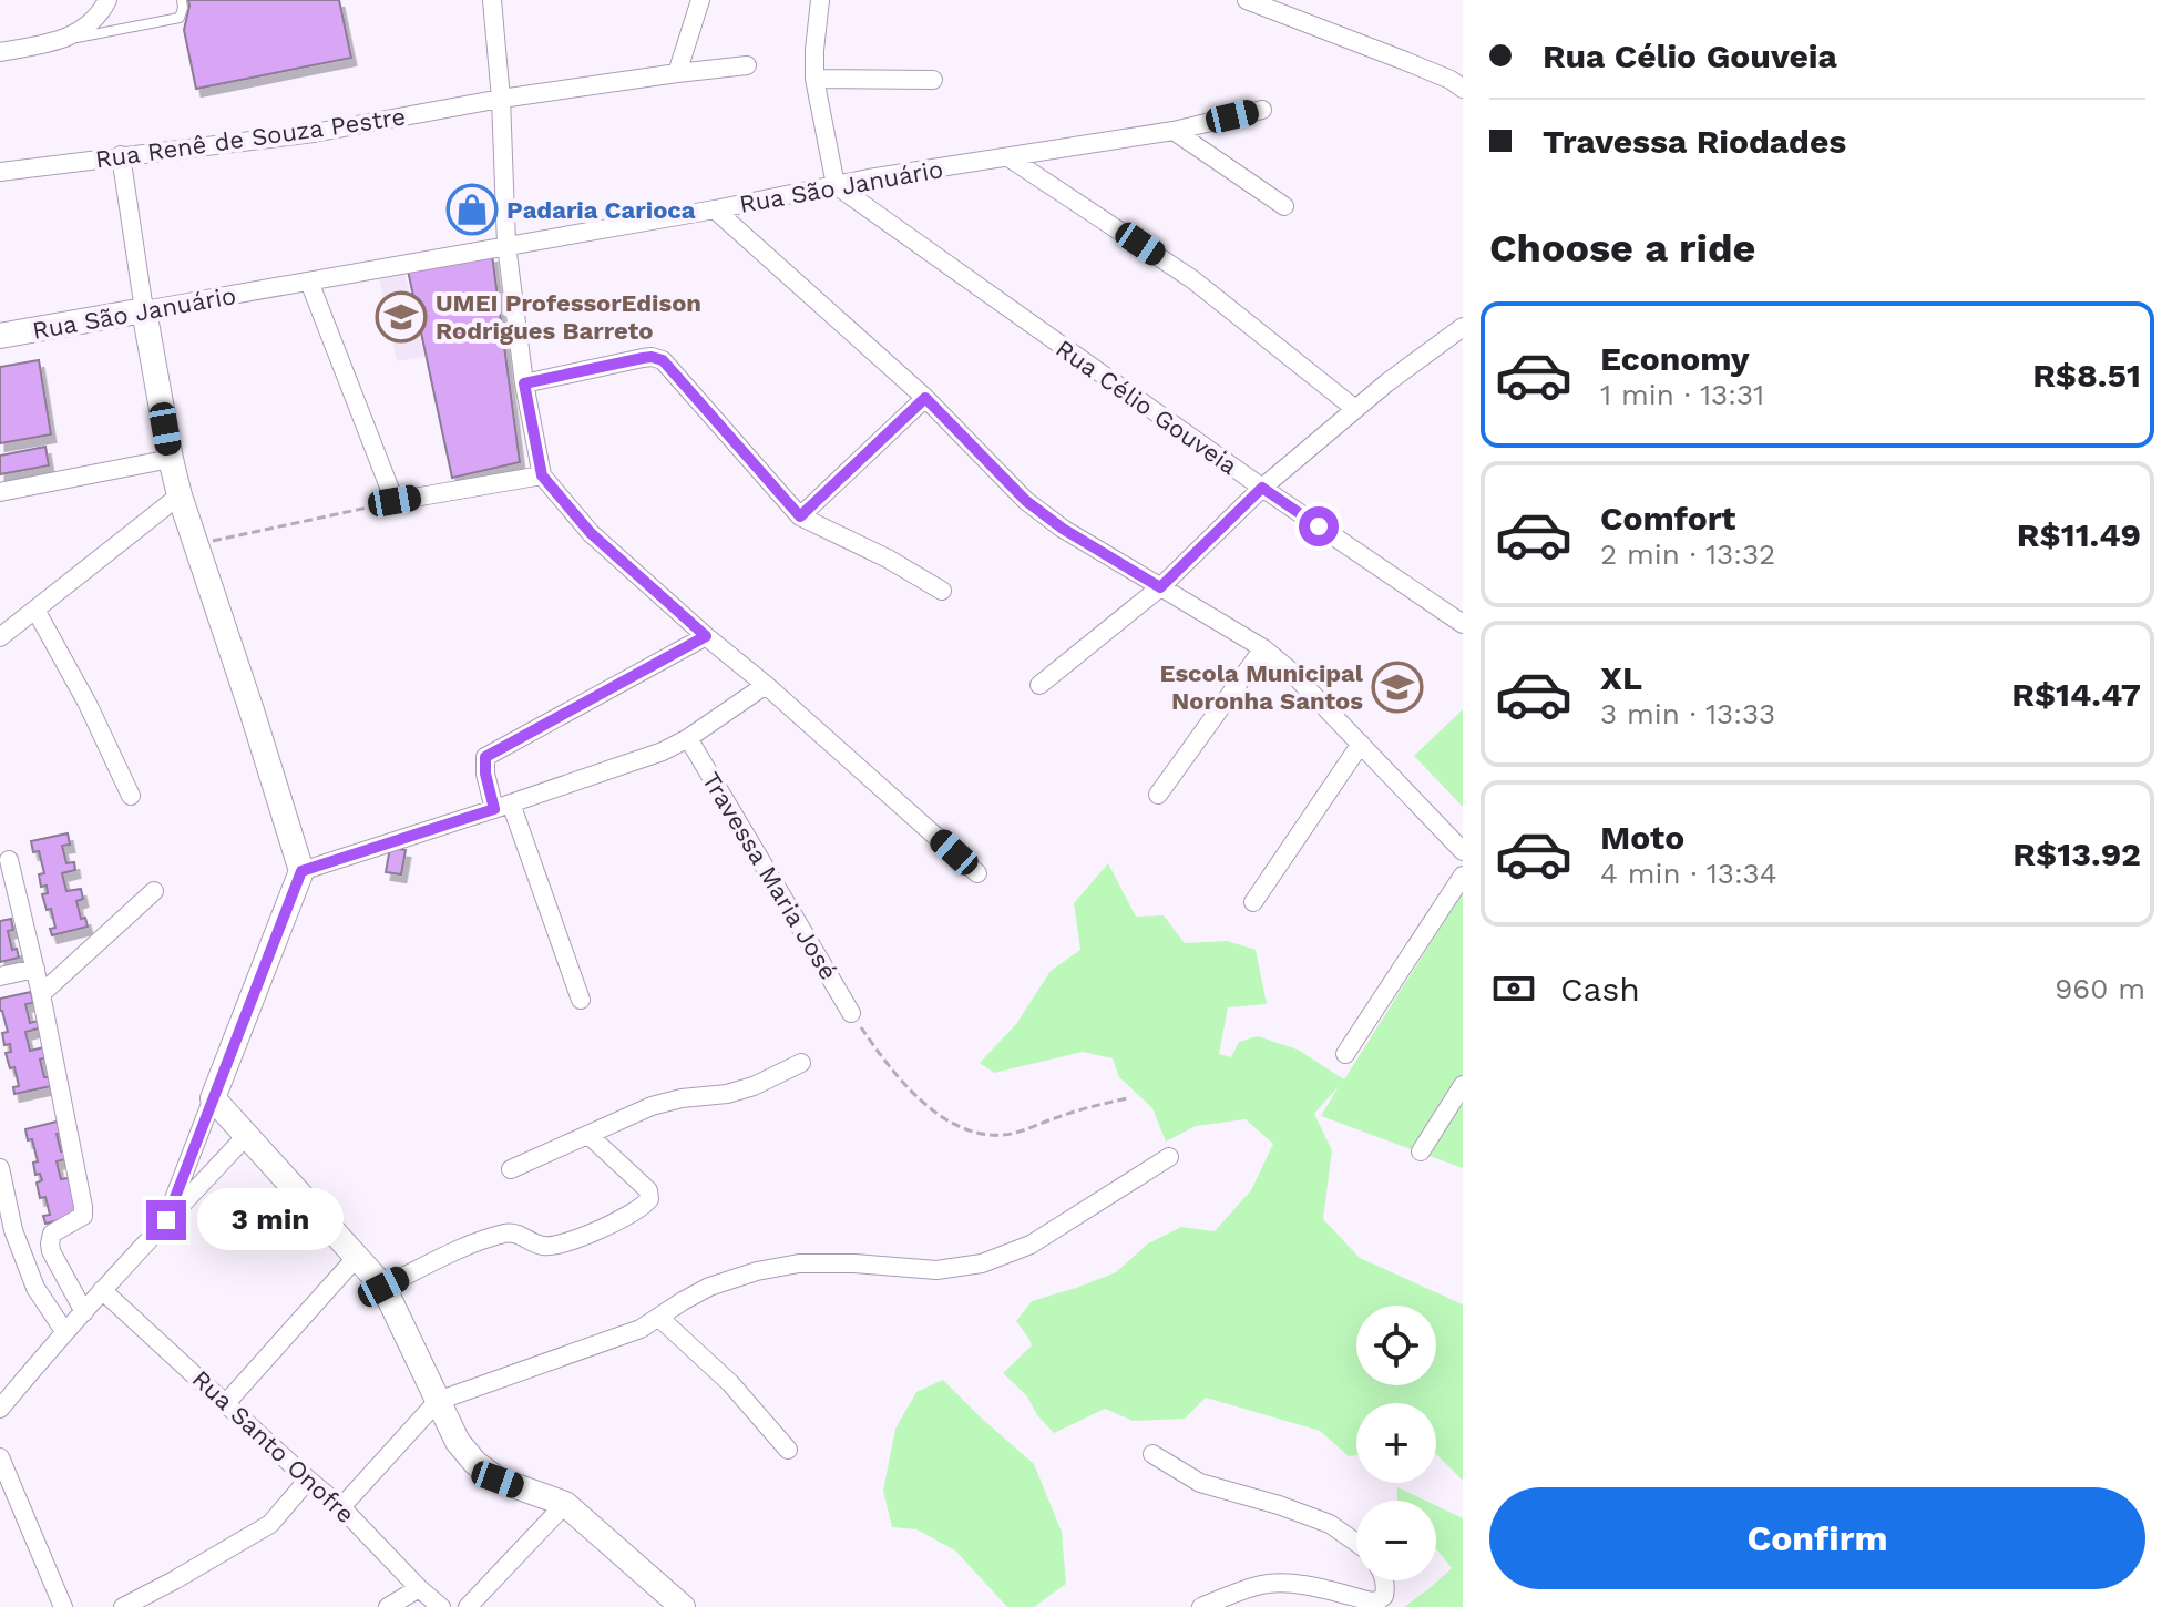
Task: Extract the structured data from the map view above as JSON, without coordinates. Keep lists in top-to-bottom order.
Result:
{
  "streets": {
    "street": [
      "Rua Renê de Souza Pestre",
      "Rua São Januário",
      "Rua Célio Gouveia",
      "Travessa Maria José",
      "Rua Santo Onofre"
    ]
  },
  "crossings": [
    ["Rua São Januário", "Rua Célio Gouveia"]
  ],
  "places": {
    "shop": ["Padaria Carioca"],
    "school or university": ["UMEI ProfessorEdison Rodrigues Barreto", "Escola Municipal Noronha Santos"]
  },
  "page": {
    "banner": ["Rua Célio Gouveia", "Travessa Riodades"],
    "heading": "Choose a ride",
    "list": [
      {
        "name": "Economy",
        "note": "1 min · 13:31",
        "value": "R$8.51"
      },
      {
        "name": "Comfort",
        "note": "2 min · 13:32",
        "value": "R$11.49"
      },
      {
        "name": "XL",
        "note": "3 min · 13:33",
        "value": "R$14.47"
      },
      {
        "name": "Moto",
        "note": "4 min · 13:34",
        "value": "R$13.92"
      }
    ],
    "pay": ["Cash", "960 m"],
    "bubble": "3 min",
    "map_buttons": ["+", "−"],
    "buttons": "Confirm"
  }
}
